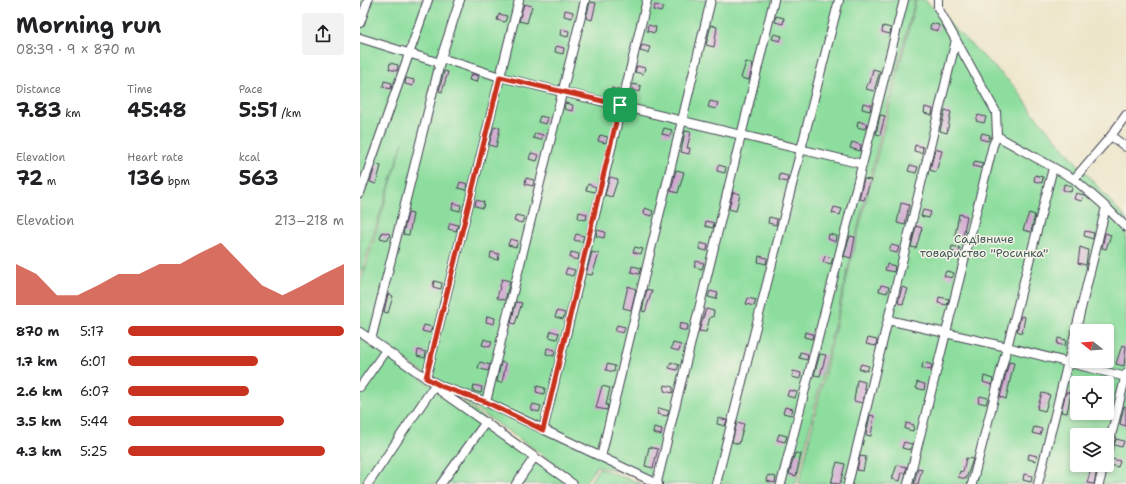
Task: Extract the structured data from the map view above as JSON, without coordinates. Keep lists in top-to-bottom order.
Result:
{
  "parks": ["Садівниче товариство \"Росинка\""],
  "north": "left",
  "page": {
    "heading": ["Morning run", "08:39 · 9 × 870 m"],
    "stats": [
      ["Distance", "7.83 km"],
      ["Time", "45:48"],
      ["Pace", "5:51 /km"],
      ["Elevation", "72 m"],
      ["Heart rate", "136 bpm"],
      ["kcal", "563"]
    ],
    "chart": ["Elevation", "213–218 m"],
    "list": [
      {
        "name": "870 m",
        "note": "5:17"
      },
      {
        "name": "1.7 km",
        "note": "6:01"
      },
      {
        "name": "2.6 km",
        "note": "6:07"
      },
      {
        "name": "3.5 km",
        "note": "5:44"
      },
      {
        "name": "4.3 km",
        "note": "5:25"
      }
    ]
  }
}
